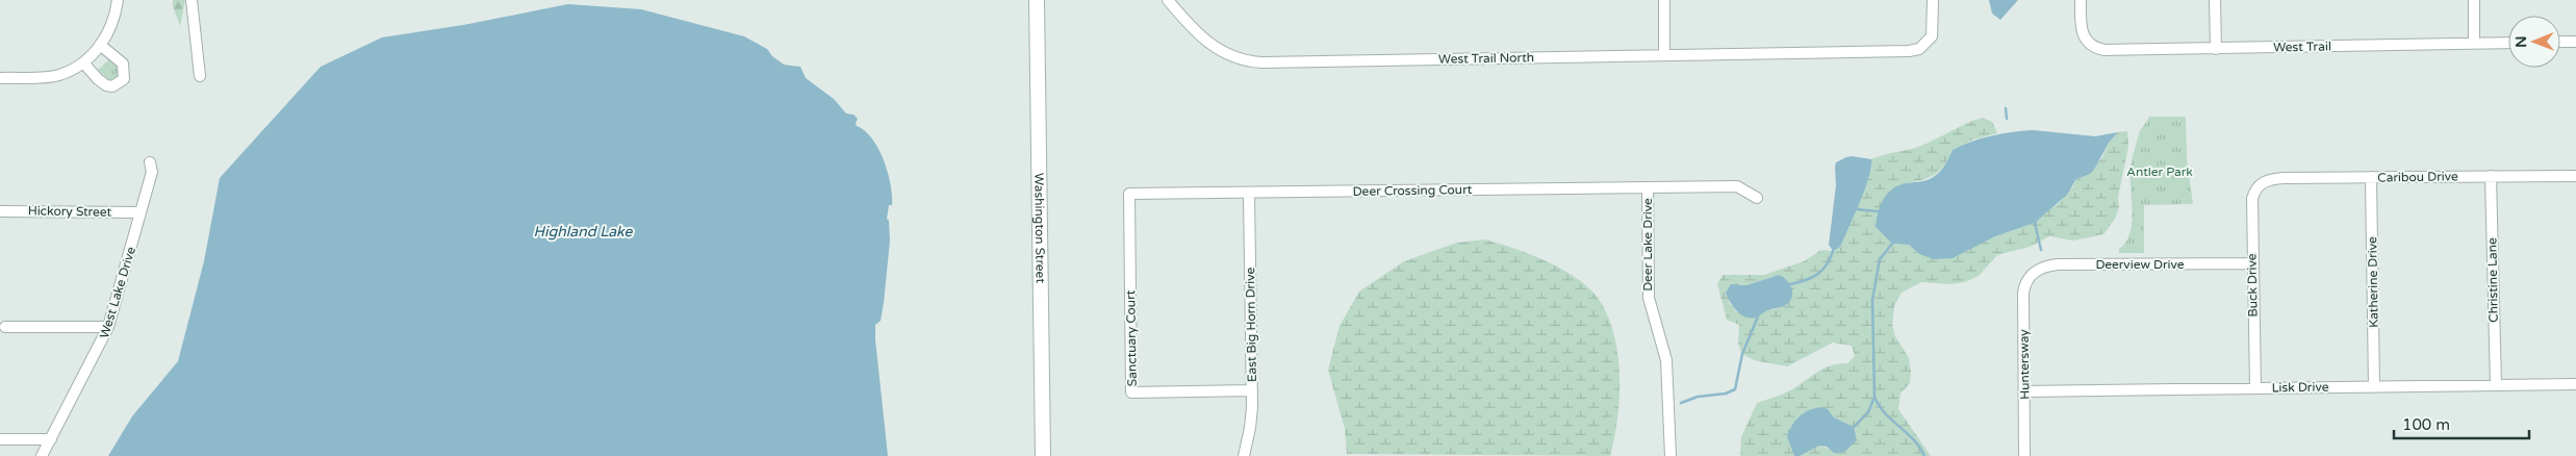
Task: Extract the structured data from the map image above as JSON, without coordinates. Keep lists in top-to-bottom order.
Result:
{
  "streets": {
    "main road": ["Washington Street"],
    "street": [
      "West Trail",
      "West Trail North",
      "Caribou Drive",
      "Deer Crossing Court",
      "Hickory Street",
      "Deer Lake Drive",
      "Deerview Drive",
      "Christine Lane",
      "Katherine Drive",
      "Buck Drive",
      "West Lake Drive",
      "East Big Horn Drive",
      "Sanctuary Court",
      "Huntersway",
      "Lisk Drive"
    ]
  },
  "crossings": [
    ["Caribou Drive", "Christine Lane"],
    ["Caribou Drive", "Katherine Drive"],
    ["Caribou Drive", "Buck Drive"],
    ["Deer Crossing Court", "Deer Lake Drive"],
    ["Deer Crossing Court", "East Big Horn Drive"],
    ["Deer Crossing Court", "Sanctuary Court"],
    ["Hickory Street", "West Lake Drive"],
    ["Deerview Drive", "Buck Drive"],
    ["Deerview Drive", "Huntersway"],
    ["Christine Lane", "Lisk Drive"],
    ["Katherine Drive", "Lisk Drive"],
    ["Buck Drive", "Lisk Drive"],
    ["East Big Horn Drive", "Sanctuary Court"],
    ["Huntersway", "Lisk Drive"]
  ],
  "water": ["Highland Lake"],
  "parks": ["Antler Park"],
  "scale_bar": "100 m",
  "north": "left"
}
